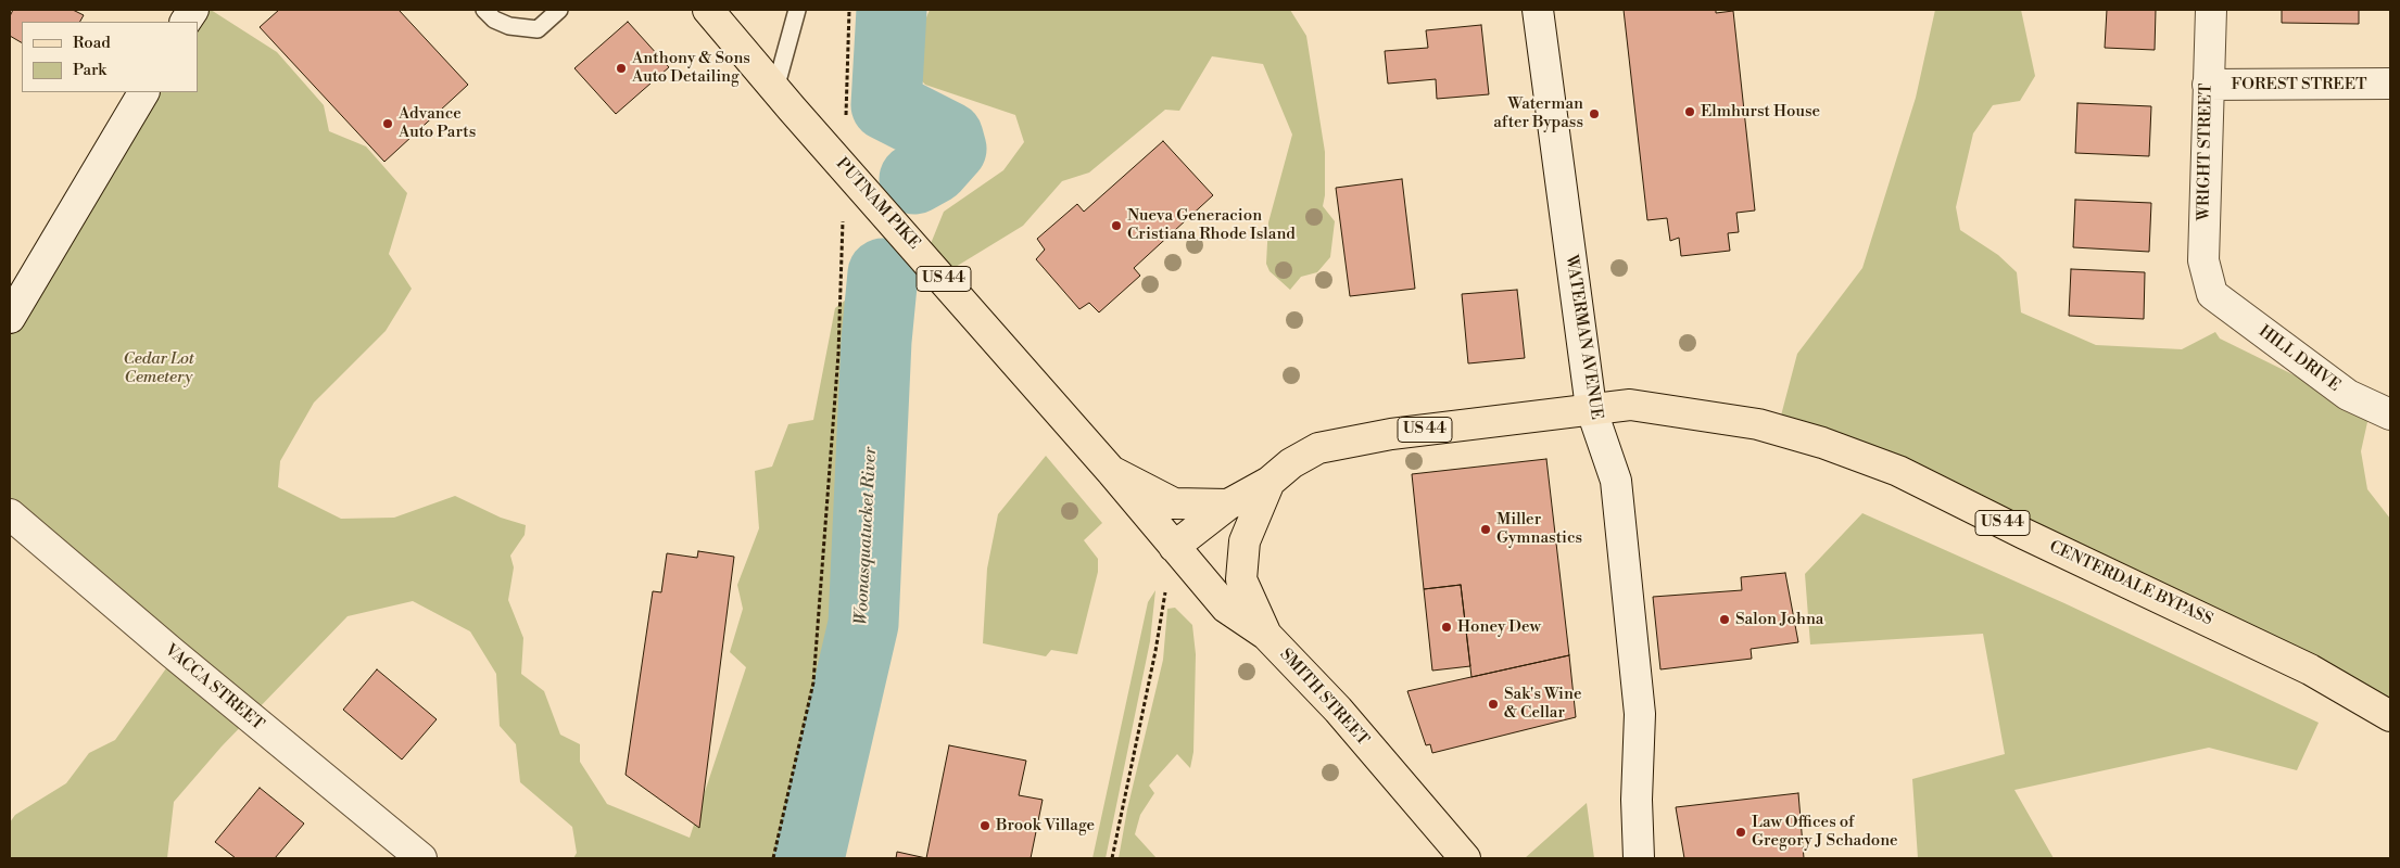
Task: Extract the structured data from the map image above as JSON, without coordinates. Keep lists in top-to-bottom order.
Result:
{
  "streets": {
    "main road": [
      "PUTNAM PIKE",
      "US 44",
      "CENTERDALE BYPASS",
      "SMITH STREET"
    ],
    "street": [
      "FOREST STREET",
      "WRIGHT STREET",
      "WATERMAN AVENUE",
      "HILL DRIVE",
      "VACCA STREET"
    ]
  },
  "crossings": [
    ["FOREST STREET", "WRIGHT STREET"],
    ["WRIGHT STREET", "HILL DRIVE"],
    ["PUTNAM PIKE", "CENTERDALE BYPASS"],
    ["PUTNAM PIKE", "SMITH STREET"],
    ["WATERMAN AVENUE", "CENTERDALE BYPASS"],
    ["CENTERDALE BYPASS", "SMITH STREET"]
  ],
  "water": ["Woonasquatucket River"],
  "parks": ["Cedar Lot Cemetery"],
  "places": [
    "Anthony & Sons Auto Detailing",
    "Elmhurst House",
    "Waterman after Bypass",
    "Advance Auto Parts",
    "Nueva Generacion Cristiana Rhode Island",
    "Miller Gymnastics",
    "Salon Johna",
    "Honey Dew",
    "Sak's Wine & Cellar",
    "Brook Village",
    "Law Offices of Gregory J Schadone"
  ],
  "legend": ["Road", "Park"]
}
